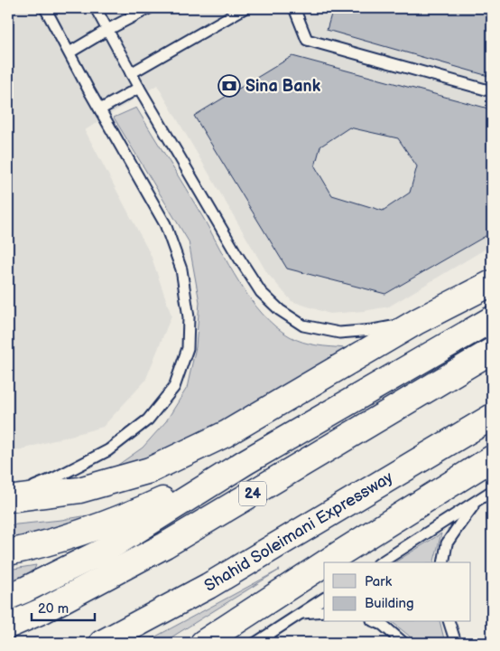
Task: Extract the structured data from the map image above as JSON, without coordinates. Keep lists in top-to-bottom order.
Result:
{
  "streets": {
    "highway": ["24", "Shahid Soleimani Expressway"]
  },
  "places": {
    "bank": ["Sina Bank"]
  },
  "legend": ["Park", "Building"],
  "scale_bar": "20 m"
}
